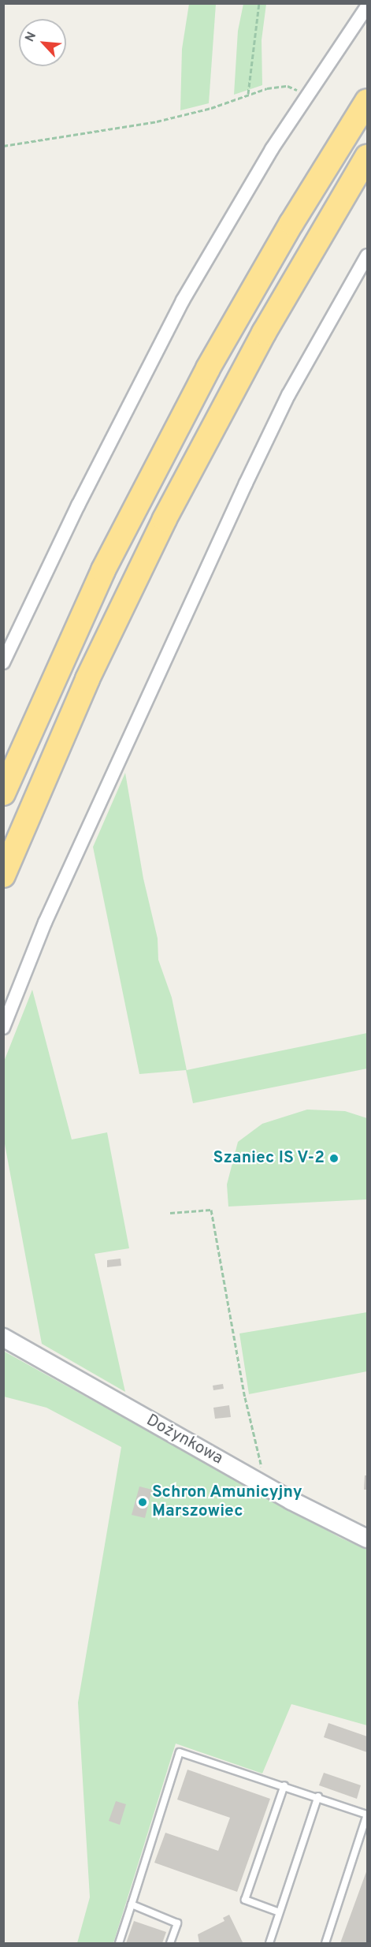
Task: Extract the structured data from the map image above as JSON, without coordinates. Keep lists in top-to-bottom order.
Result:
{
  "streets": {
    "street": ["Dożynkowa"]
  },
  "places": ["Szaniec IS V-2", "Schron Amunicyjny Marszowiec"],
  "north": "top left"
}
